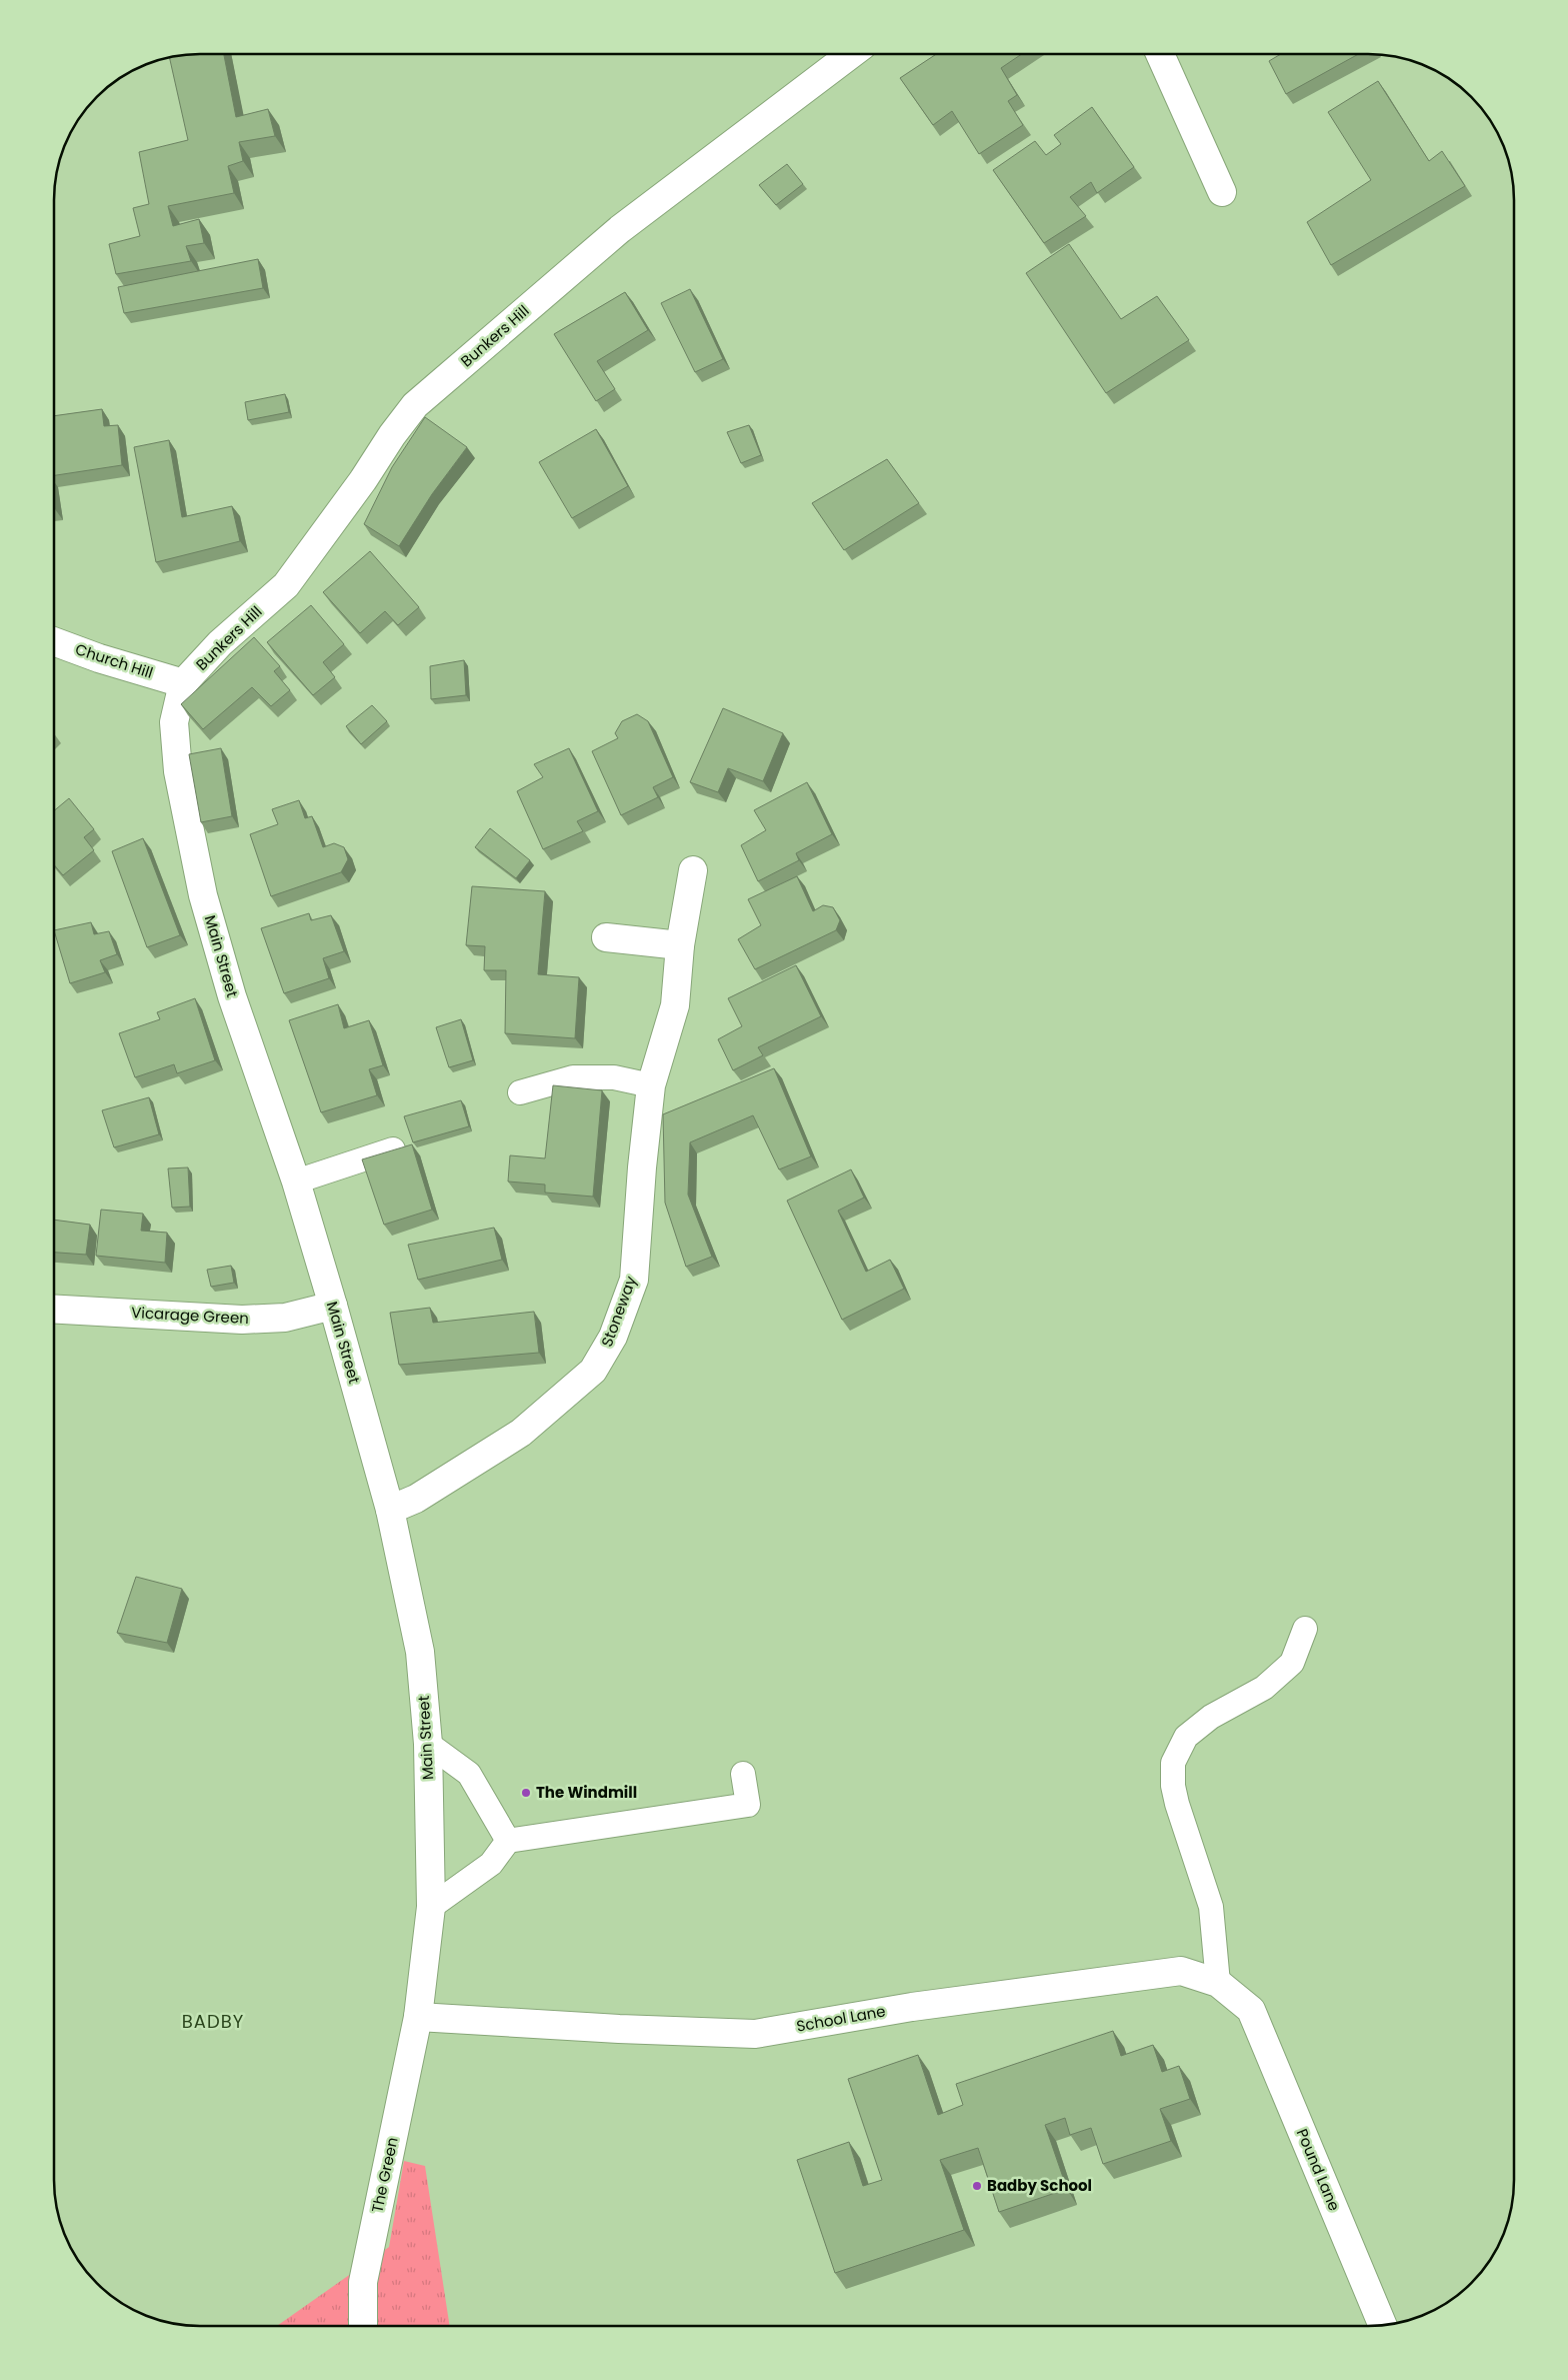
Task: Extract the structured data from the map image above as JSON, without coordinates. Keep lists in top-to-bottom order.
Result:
{
  "streets": {
    "street": [
      "Bunkers Hill",
      "Church Hill",
      "Main Street",
      "Stoneway",
      "Vicarage Green",
      "School Lane",
      "Pound Lane",
      "The Green"
    ]
  },
  "crossings": [
    ["Bunkers Hill", "Church Hill"],
    ["Bunkers Hill", "Main Street"],
    ["Church Hill", "Main Street"],
    ["Main Street", "Stoneway"],
    ["Main Street", "Vicarage Green"],
    ["Main Street", "School Lane"],
    ["Main Street", "The Green"],
    ["School Lane", "Pound Lane"],
    ["School Lane", "The Green"]
  ],
  "districts": ["BADBY"],
  "places": ["The Windmill", "Badby School"]
}
